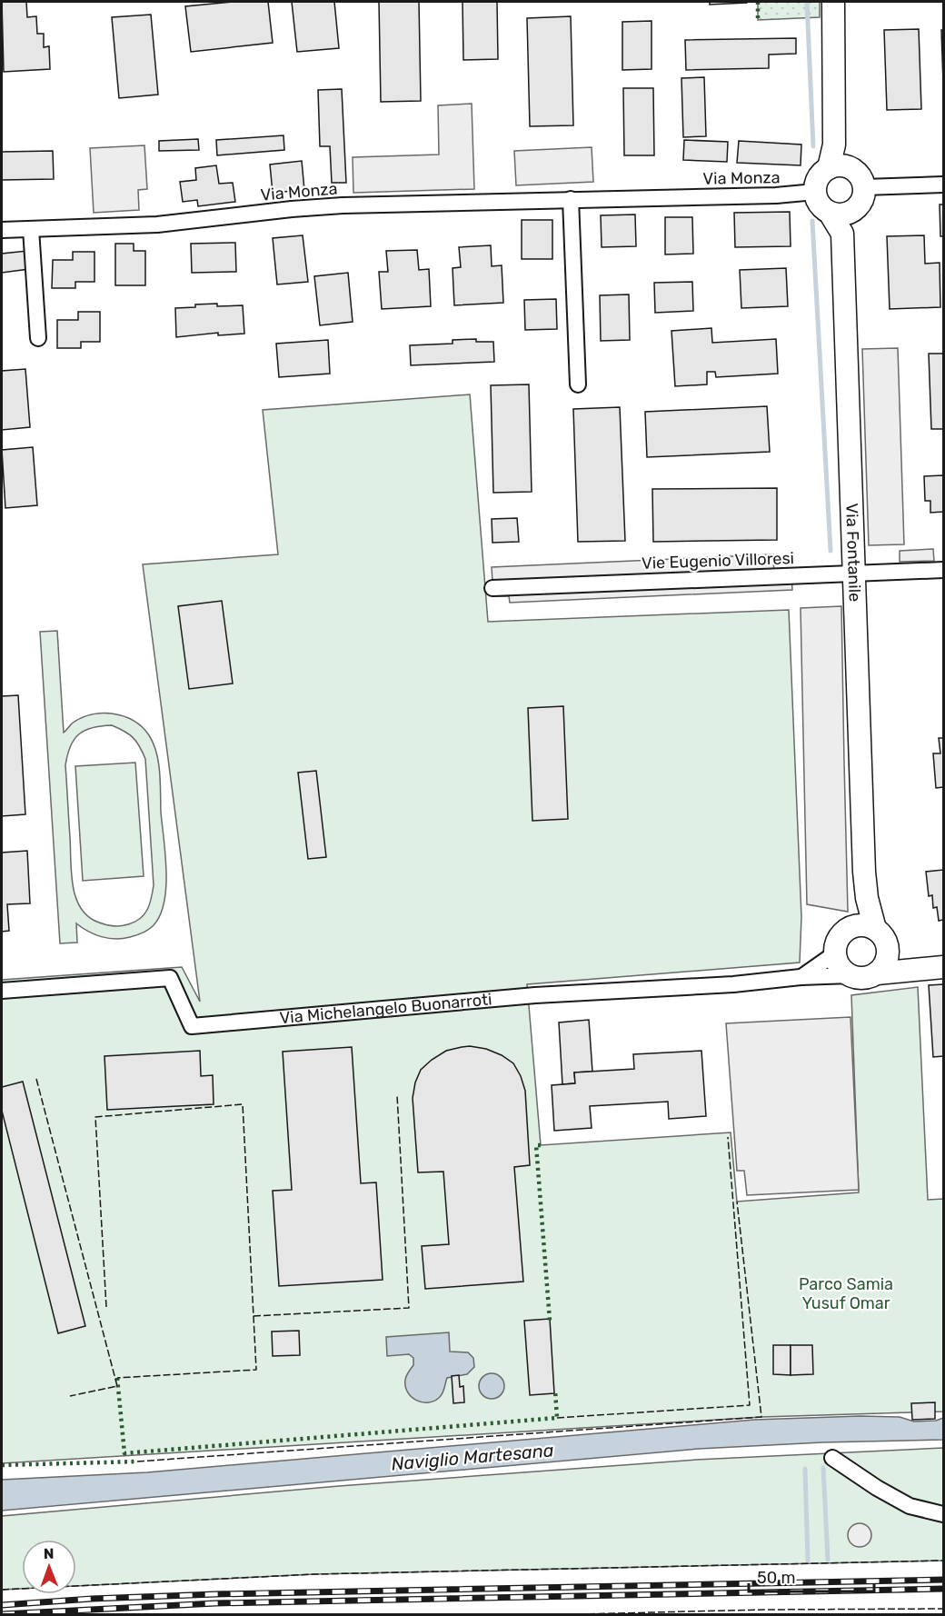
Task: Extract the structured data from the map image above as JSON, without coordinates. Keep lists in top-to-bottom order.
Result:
{
  "streets": {
    "street": [
      "Via Monza",
      "Via Fontanile",
      "Vie Eugenio Villoresi",
      "Via Michelangelo Buonarroti"
    ]
  },
  "crossings": [
    ["Via Monza", "Via Fontanile"],
    ["Via Fontanile", "Vie Eugenio Villoresi"],
    ["Via Fontanile", "Via Michelangelo Buonarroti"]
  ],
  "water": ["Naviglio Martesana"],
  "parks": ["Parco Samia Yusuf Omar"],
  "scale_bar": "50 m",
  "north": "top"
}
